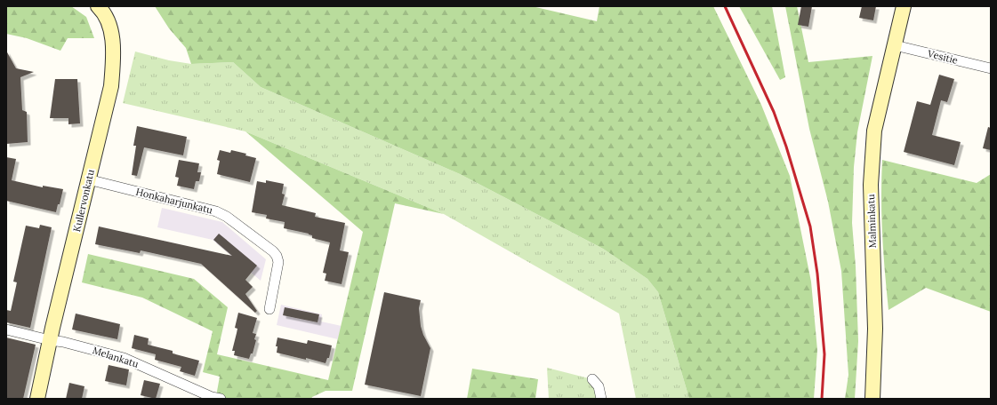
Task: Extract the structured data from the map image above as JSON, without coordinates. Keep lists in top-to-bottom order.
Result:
{
  "streets": {
    "main road": ["Kullervonkatu", "Malminkatu"],
    "street": ["Vesitie", "Honkaharjunkatu", "Melankatu"]
  },
  "crossings": [
    ["Vesitie", "Malminkatu"],
    ["Kullervonkatu", "Honkaharjunkatu"],
    ["Kullervonkatu", "Melankatu"]
  ]
}
